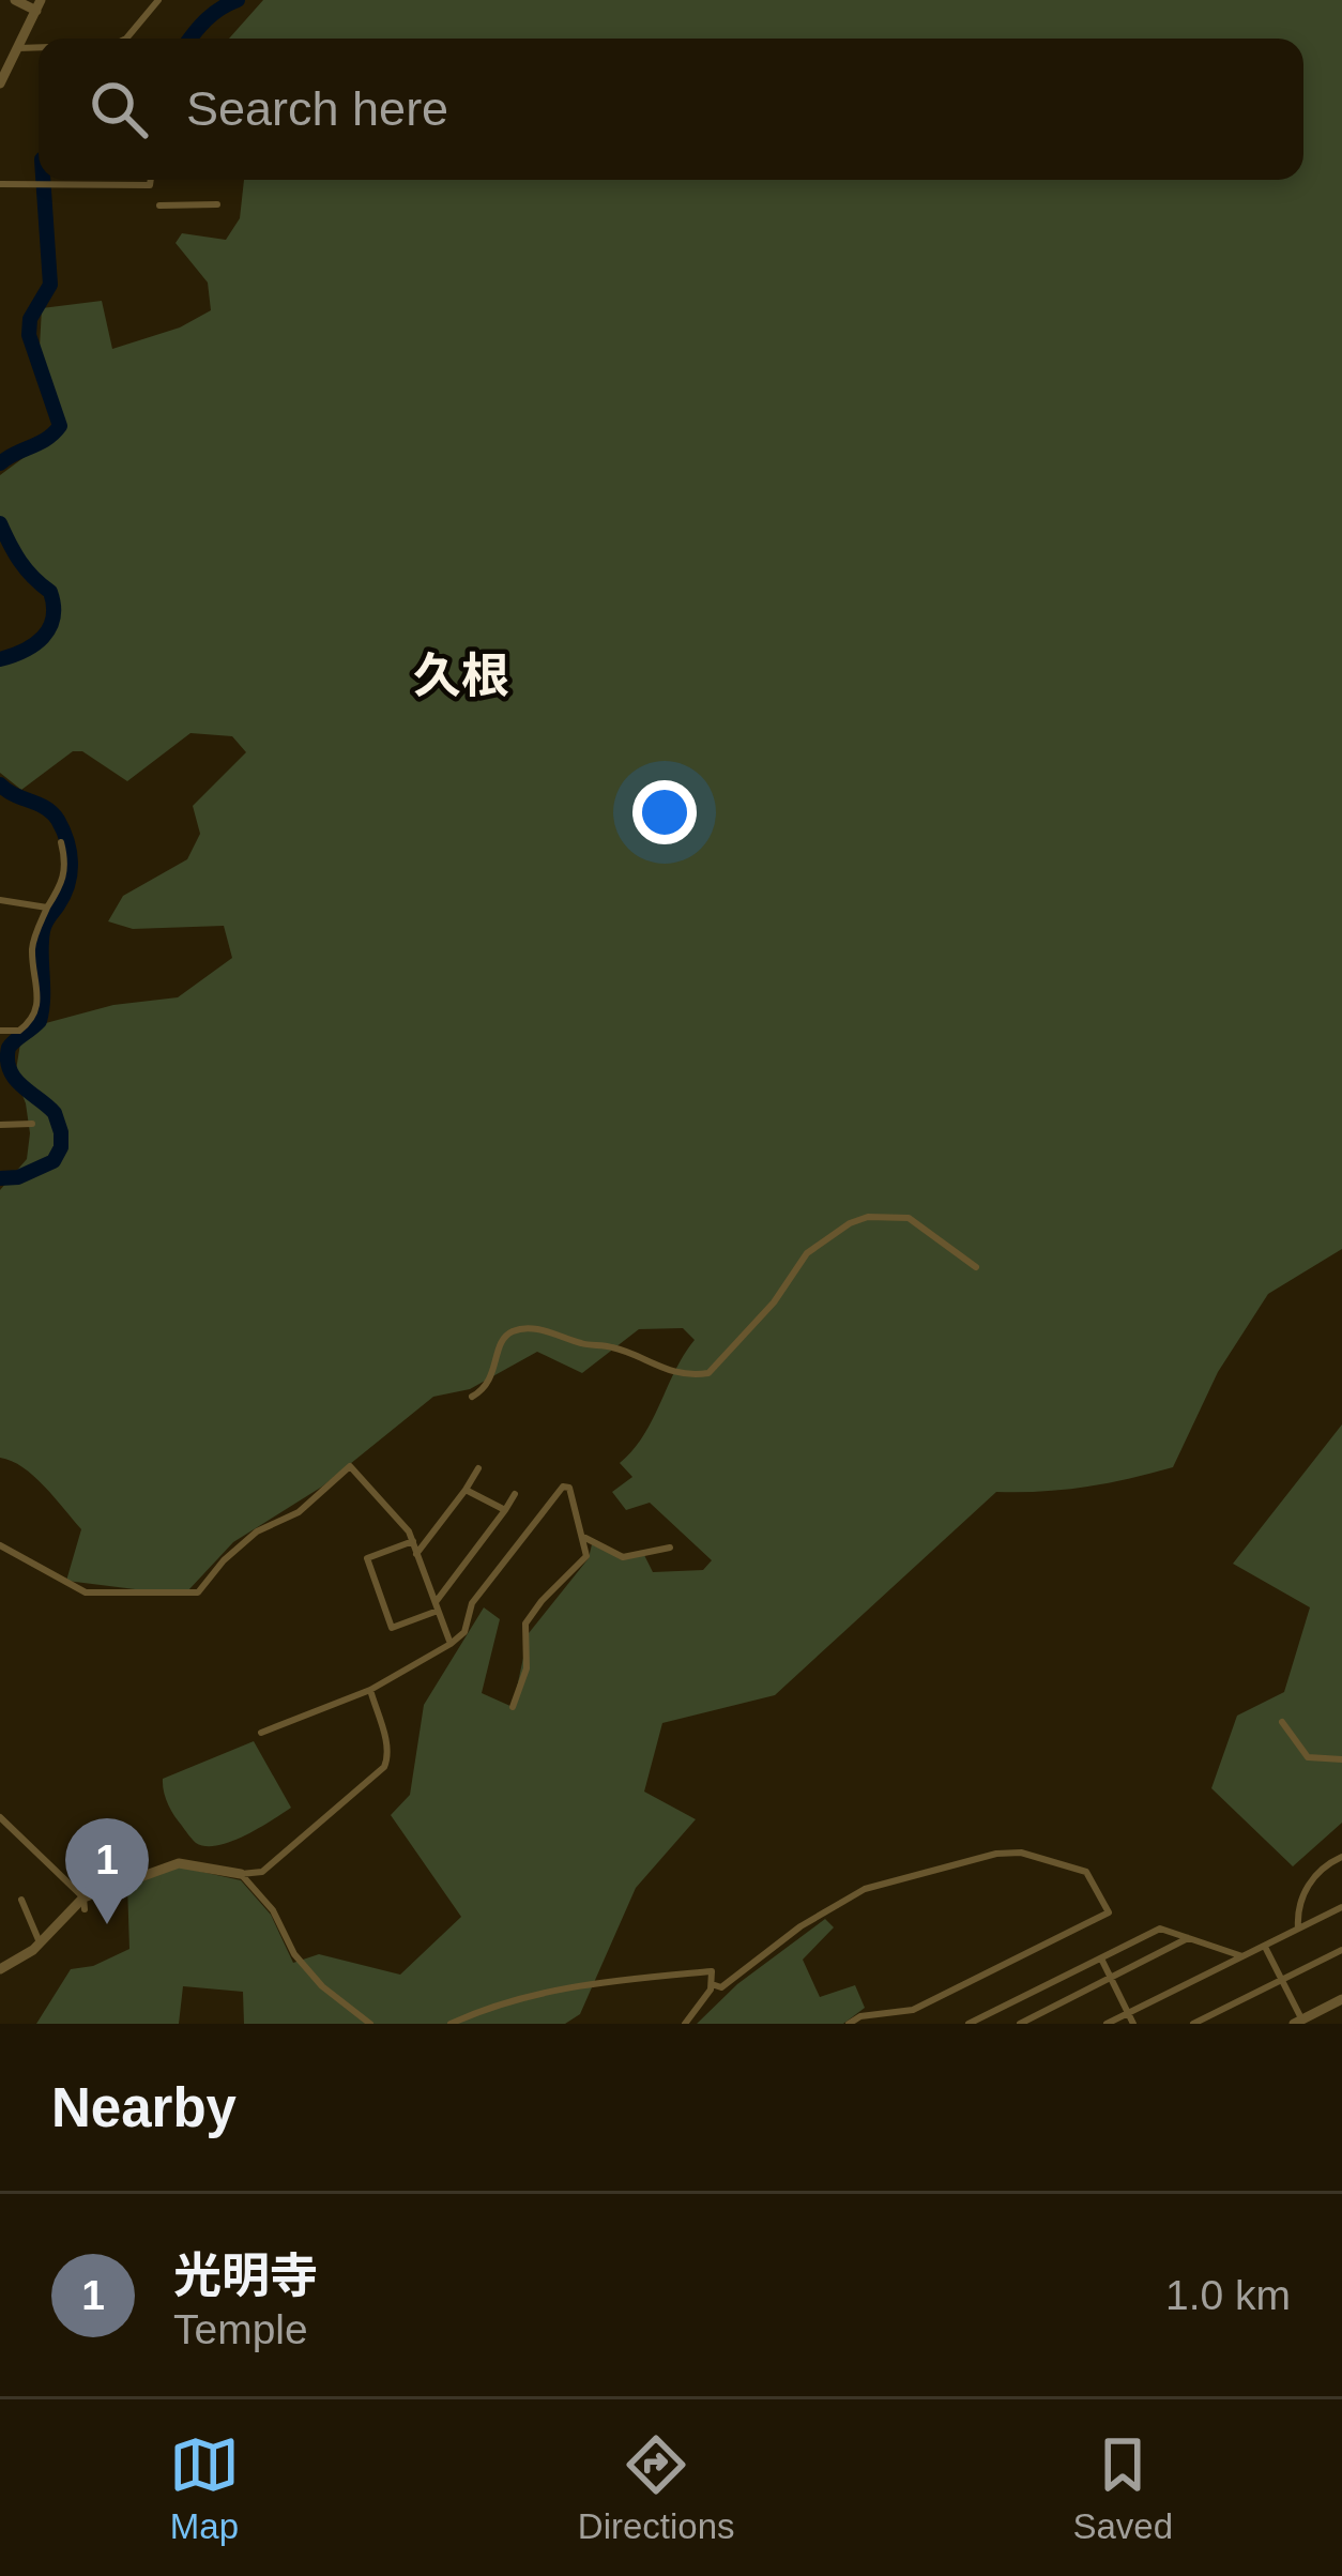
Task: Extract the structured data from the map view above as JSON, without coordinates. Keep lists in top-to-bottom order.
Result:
{
  "districts": ["久根"],
  "page": {
    "search": "Search here",
    "pins": "1",
    "heading": "Nearby",
    "list": [
      {
        "mark": "1",
        "name": "光明寺",
        "note": "Temple",
        "value": "1.0 km"
      }
    ],
    "nav": ["Map", "Directions", "Saved"]
  }
}
